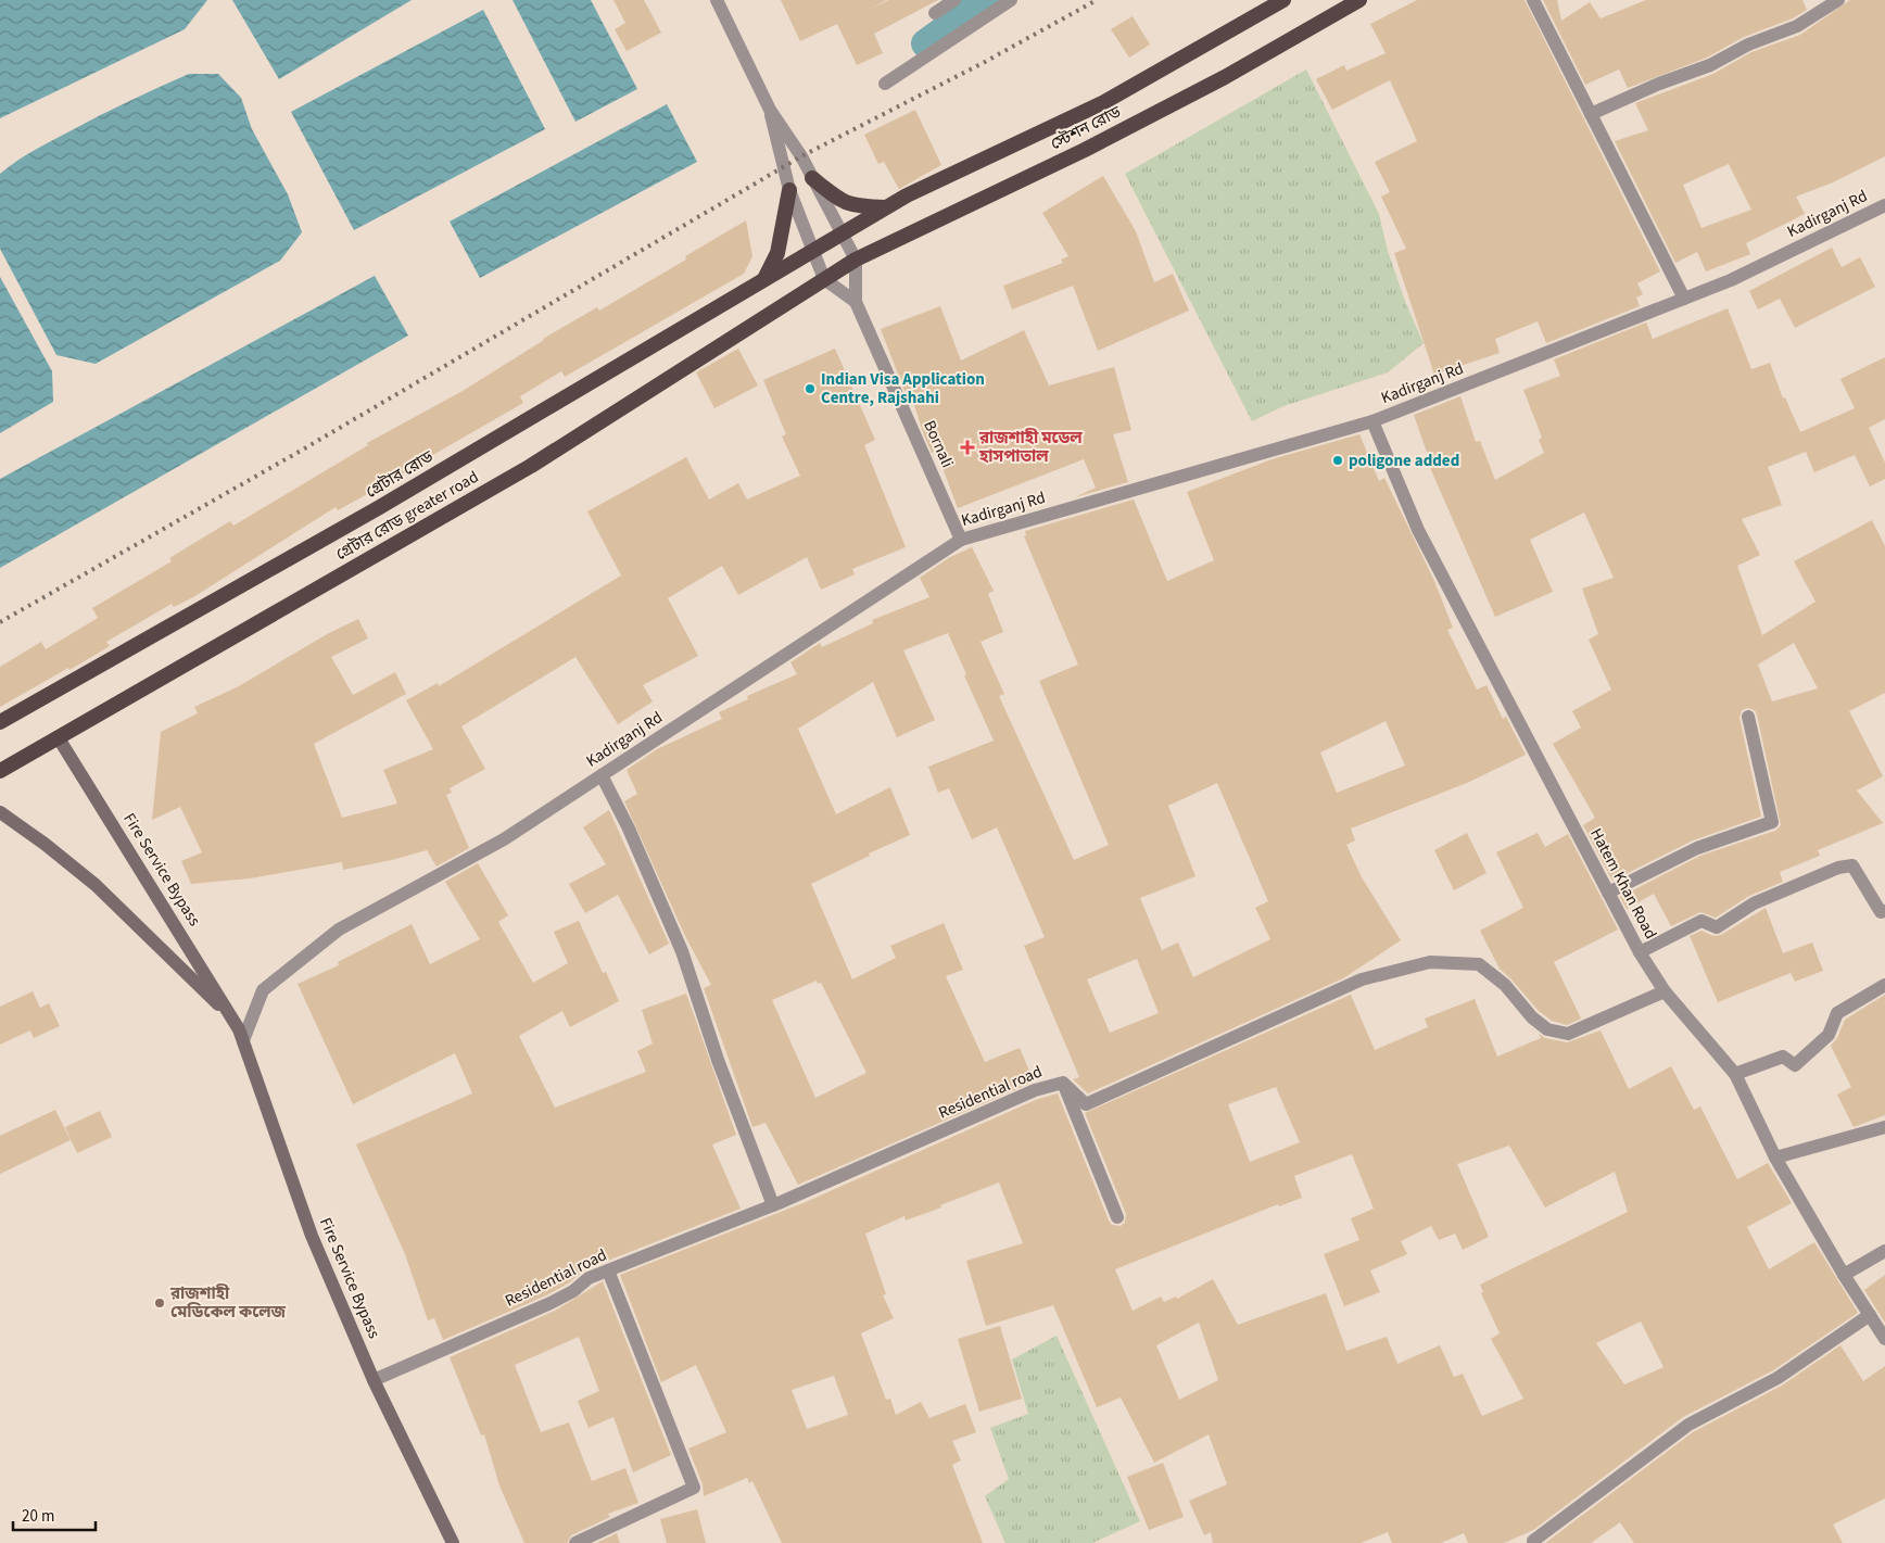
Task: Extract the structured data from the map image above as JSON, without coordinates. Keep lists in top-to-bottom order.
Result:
{
  "streets": {
    "highway": ["স্টেশন রোড", "গ্রেটার রোড", "গ্রেটার রোড greater road"],
    "main road": ["Fire Service Bypass"],
    "street": [
      "Kadirganj Rd",
      "Bornali",
      "Hatem Khan Road",
      "Residential road"
    ]
  },
  "crossings": [
    ["স্টেশন রোড", "Bornali"],
    ["স্টেশন রোড", "গ্রেটার রোড"],
    ["স্টেশন রোড", "গ্রেটার রোড greater road"],
    ["Kadirganj Rd", "Bornali"],
    ["Kadirganj Rd", "Fire Service Bypass"],
    ["Kadirganj Rd", "Hatem Khan Road"],
    ["গ্রেটার রোড greater road", "Fire Service Bypass"],
    ["Fire Service Bypass", "Residential road"],
    ["Hatem Khan Road", "Residential road"]
  ],
  "places": {
    "other": ["Indian Visa Application Centre, Rajshahi", "poligone added", "রাজশাহী মেডিকেল কলেজ"],
    "health": ["রাজশাহী মডেল হাসপাতাল"]
  },
  "scale_bar": "20 m"
}
